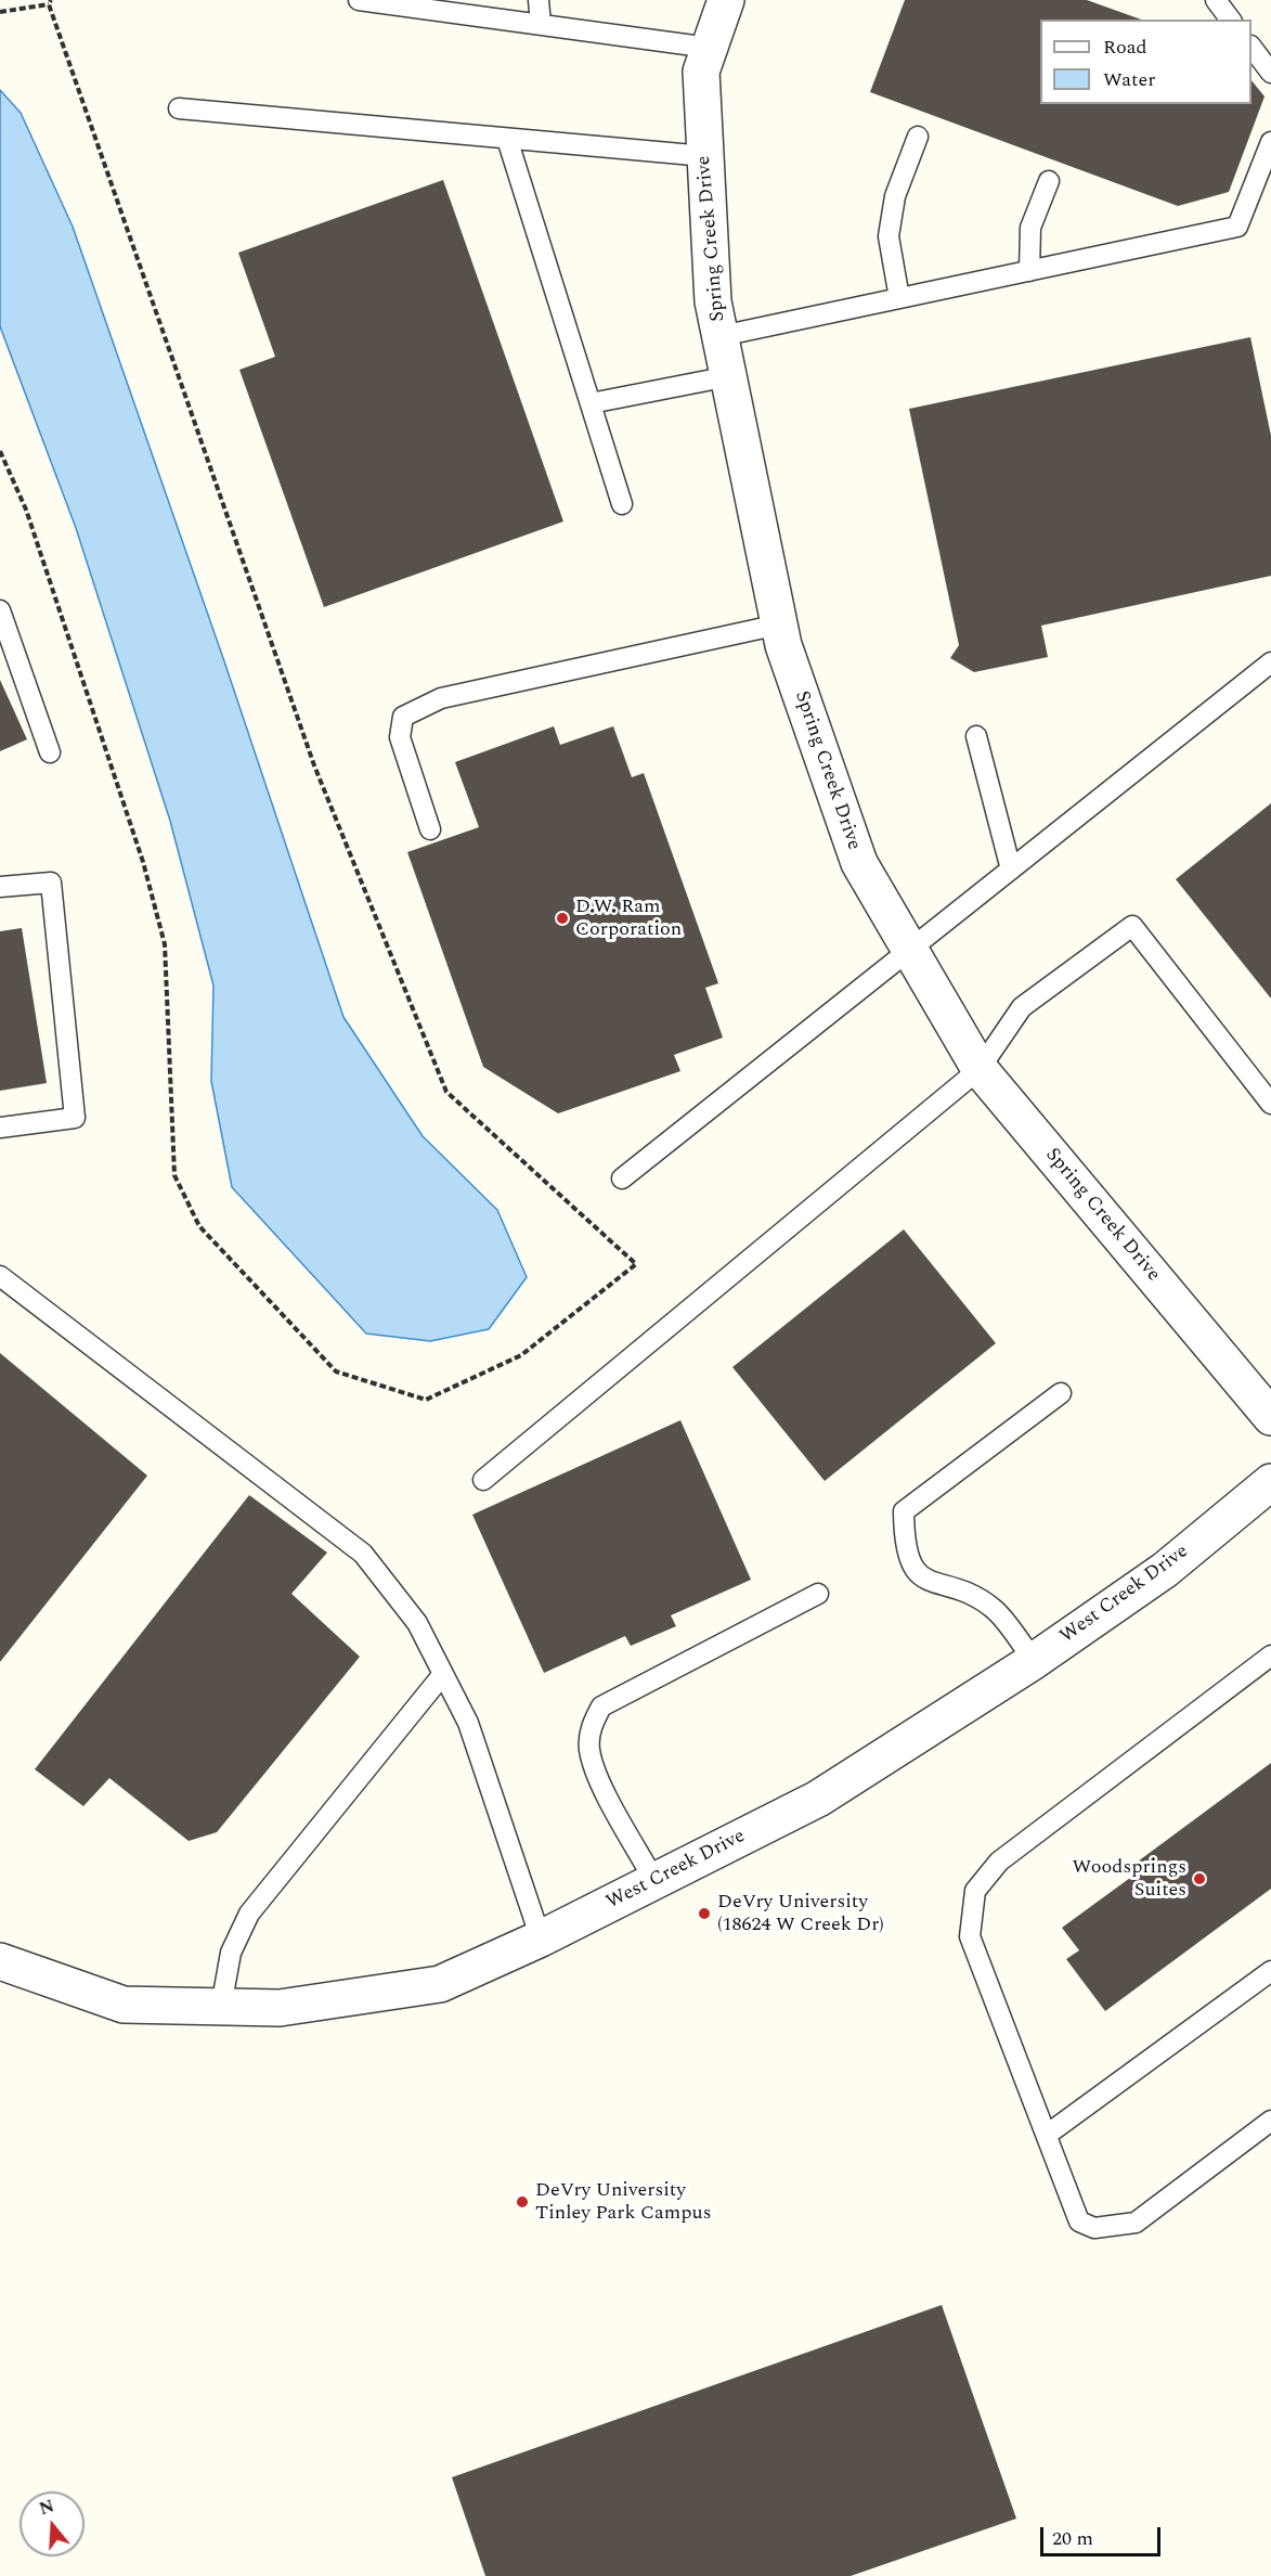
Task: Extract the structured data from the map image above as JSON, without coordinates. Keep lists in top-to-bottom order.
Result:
{
  "streets": {
    "street": ["Spring Creek Drive", "West Creek Drive"]
  },
  "places": [
    "D.W. Ram Corporation",
    "Woodsprings Suites",
    "DeVry University (18624 W Creek Dr)",
    "DeVry University Tinley Park Campus"
  ],
  "legend": ["Road", "Water"],
  "scale_bar": "20 m",
  "north": "top"
}
